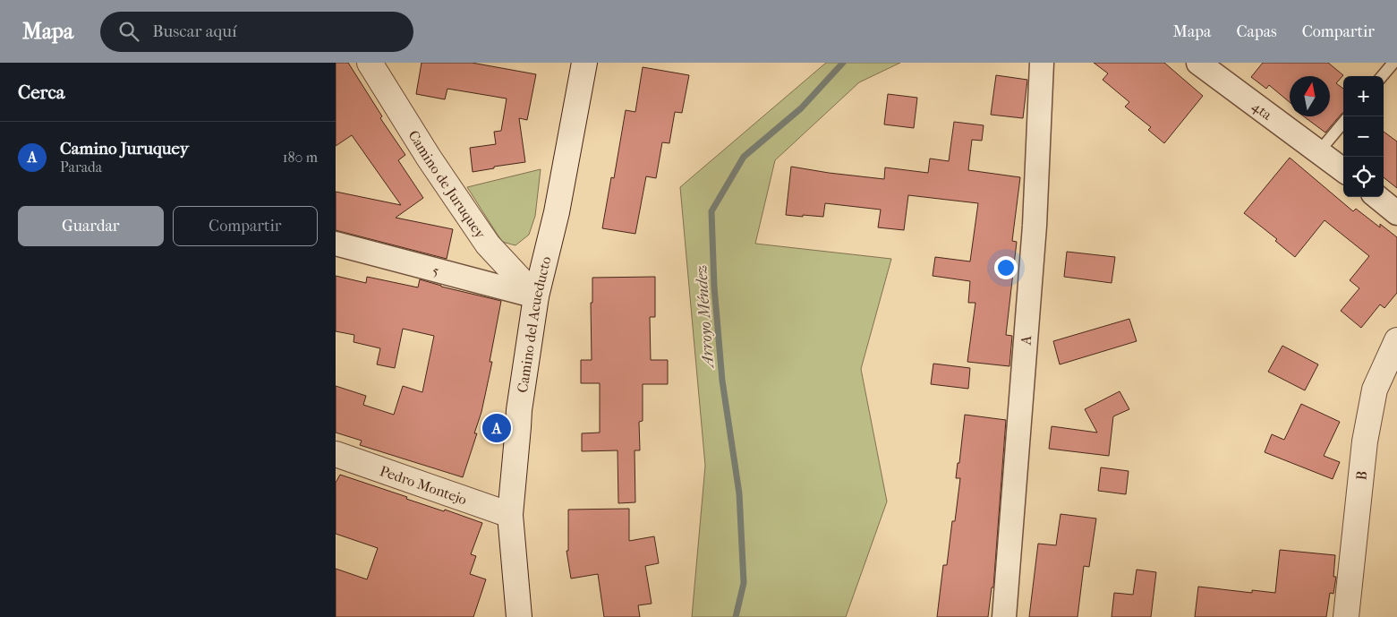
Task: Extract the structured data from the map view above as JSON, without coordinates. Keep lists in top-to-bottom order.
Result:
{
  "streets": {
    "street": [
      "4ta",
      "Camino de Juruquey",
      "5",
      "Camino del Acueducto",
      "A",
      "B",
      "Pedro Montejo"
    ]
  },
  "crossings": [
    ["Camino de Juruquey", "5"],
    ["Camino de Juruquey", "Camino del Acueducto"],
    ["5", "Camino del Acueducto"],
    ["Camino del Acueducto", "Pedro Montejo"]
  ],
  "water": ["Arroyo Méndez"],
  "north": "top",
  "page": {
    "header": "Mapa",
    "search": "Buscar aquí",
    "nav": ["Mapa", "Capas", "Compartir"],
    "heading": "Cerca",
    "map_buttons": ["+", "−"],
    "list": [
      {
        "mark": "A",
        "name": "Camino Juruquey",
        "note": "Parada",
        "value": "180 m"
      }
    ],
    "buttons": ["Guardar", "Compartir"],
    "pins": "A"
  }
}
